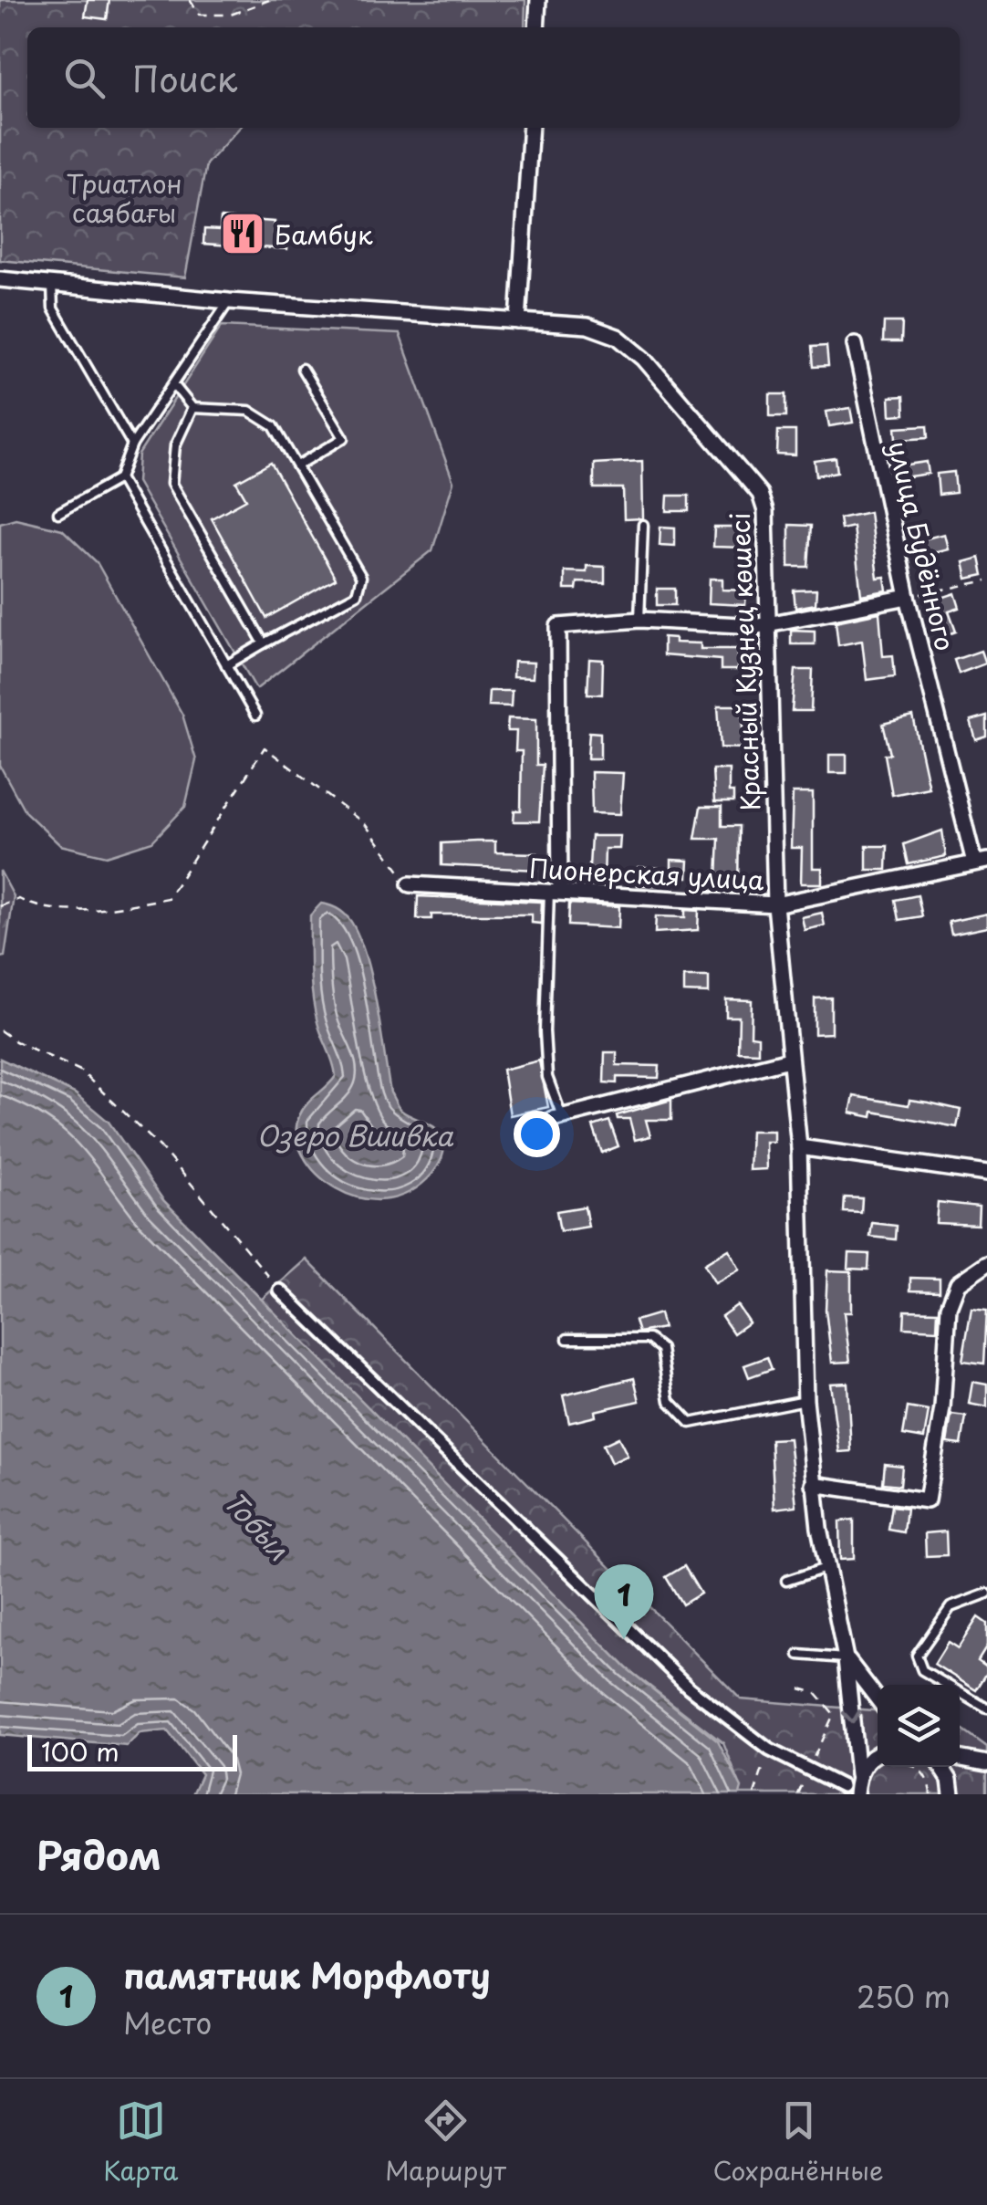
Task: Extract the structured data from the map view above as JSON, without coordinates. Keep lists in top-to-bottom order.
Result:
{
  "streets": {
    "street": ["улица Будённого", "Красный Кузнец көшесі", "Пионерская улица"]
  },
  "crossings": [
    ["улица Будённого", "Пионерская улица"],
    ["Красный Кузнец көшесі", "Пионерская улица"]
  ],
  "water": ["Озеро Вшивка", "Тобыл"],
  "parks": ["Триатлон саябағы"],
  "places": {
    "restaurant": ["Бамбук"]
  },
  "scale_bar": "100 m",
  "page": {
    "search": "Поиск",
    "pins": "1",
    "scale": "100 m",
    "heading": "Рядом",
    "list": [
      {
        "mark": "1",
        "name": "памятник Морфлоту",
        "note": "Место",
        "value": "250 m"
      }
    ],
    "nav": ["Карта", "Маршрут", "Сохранённые"]
  }
}
